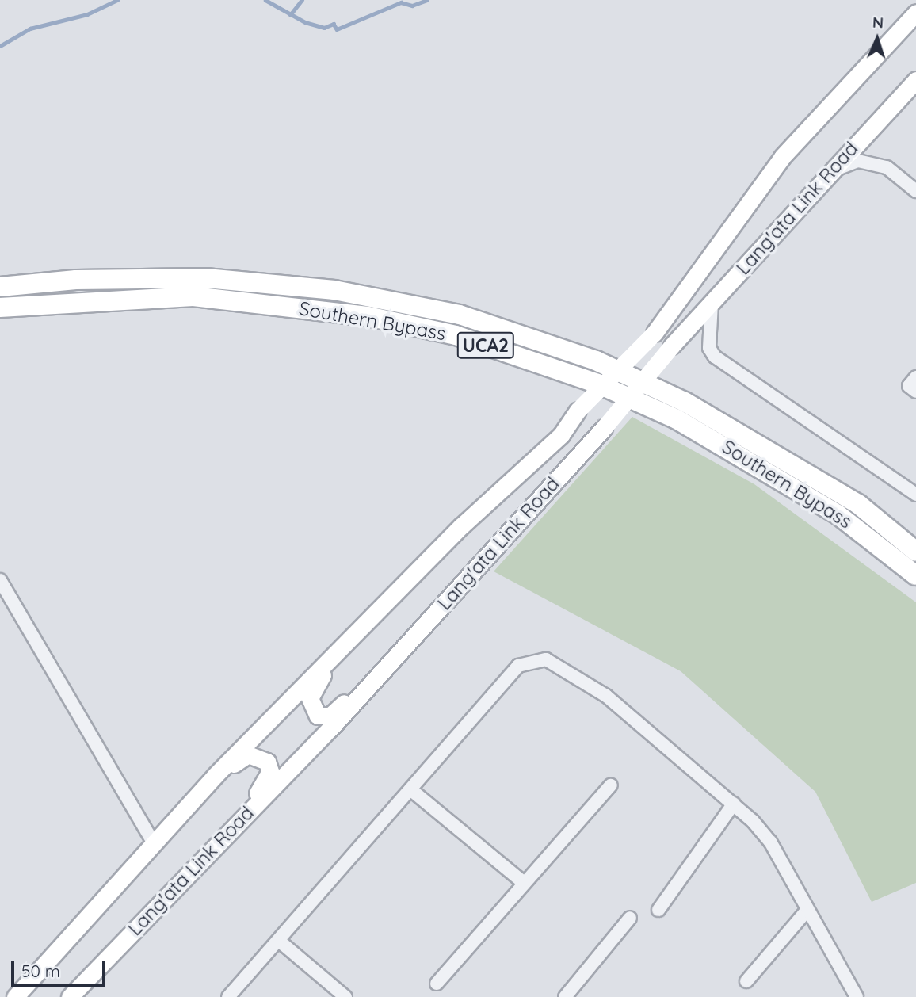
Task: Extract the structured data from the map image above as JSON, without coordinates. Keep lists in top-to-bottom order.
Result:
{
  "streets": {
    "highway": ["Southern Bypass", "UCA2"],
    "main road": ["Lang'ata Link Road"]
  },
  "scale_bar": "50 m",
  "north": "top"
}
